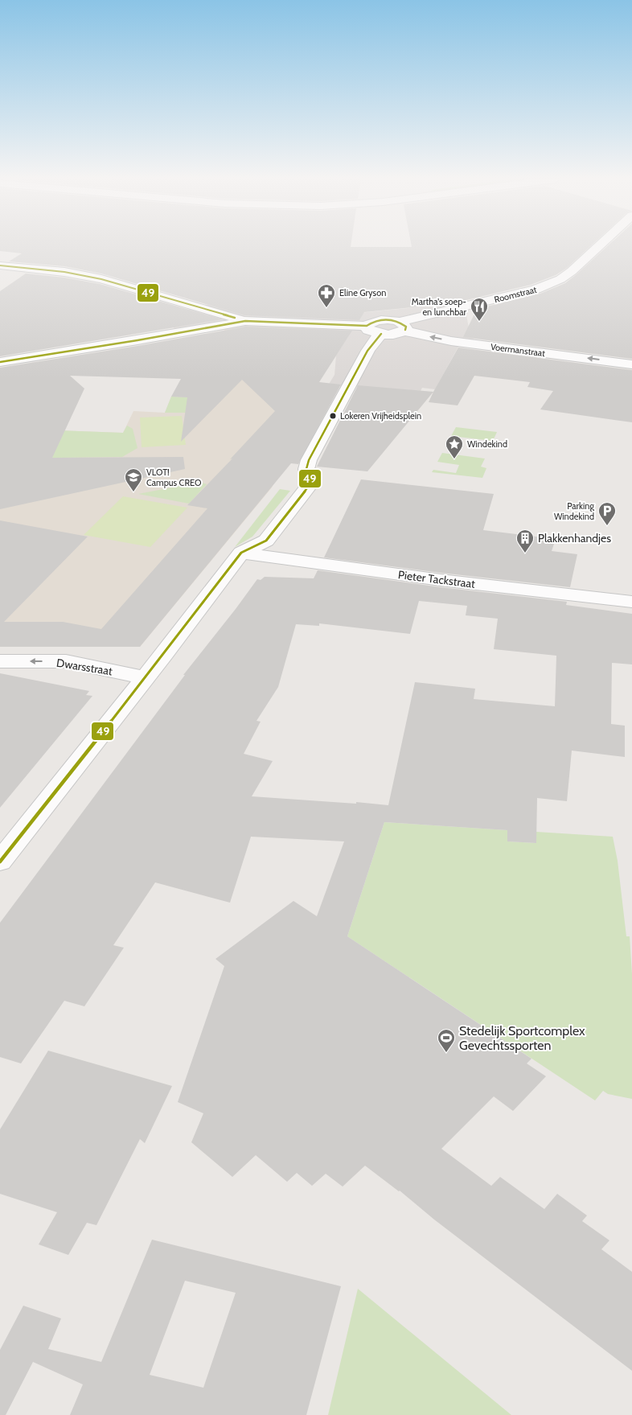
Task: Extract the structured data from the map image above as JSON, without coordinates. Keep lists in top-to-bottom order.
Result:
{
  "streets": {
    "street": [
      "Roomstraat",
      "Voermanstraat",
      "Pieter Tackstraat",
      "Dwarsstraat"
    ]
  },
  "crossings": [
    ["Roomstraat", "Voermanstraat"]
  ],
  "one_way": ["Voermanstraat", "Dwarsstraat"],
  "places": {
    "pharmacy": ["Eline Gryson"],
    "restaurant": ["Martha's soep- en lunchbar"],
    "other": ["Lokeren Vrijheidsplein"],
    "place": ["Windekind"],
    "school or university": ["VLOT! Campus CREO"],
    "parking": ["Parking Windekind"],
    "building": ["Plakkenhandjes"],
    "sports": ["Stedelijk Sportcomplex Gevechtssporten"]
  },
  "lines": ["transit line 49"]
}
